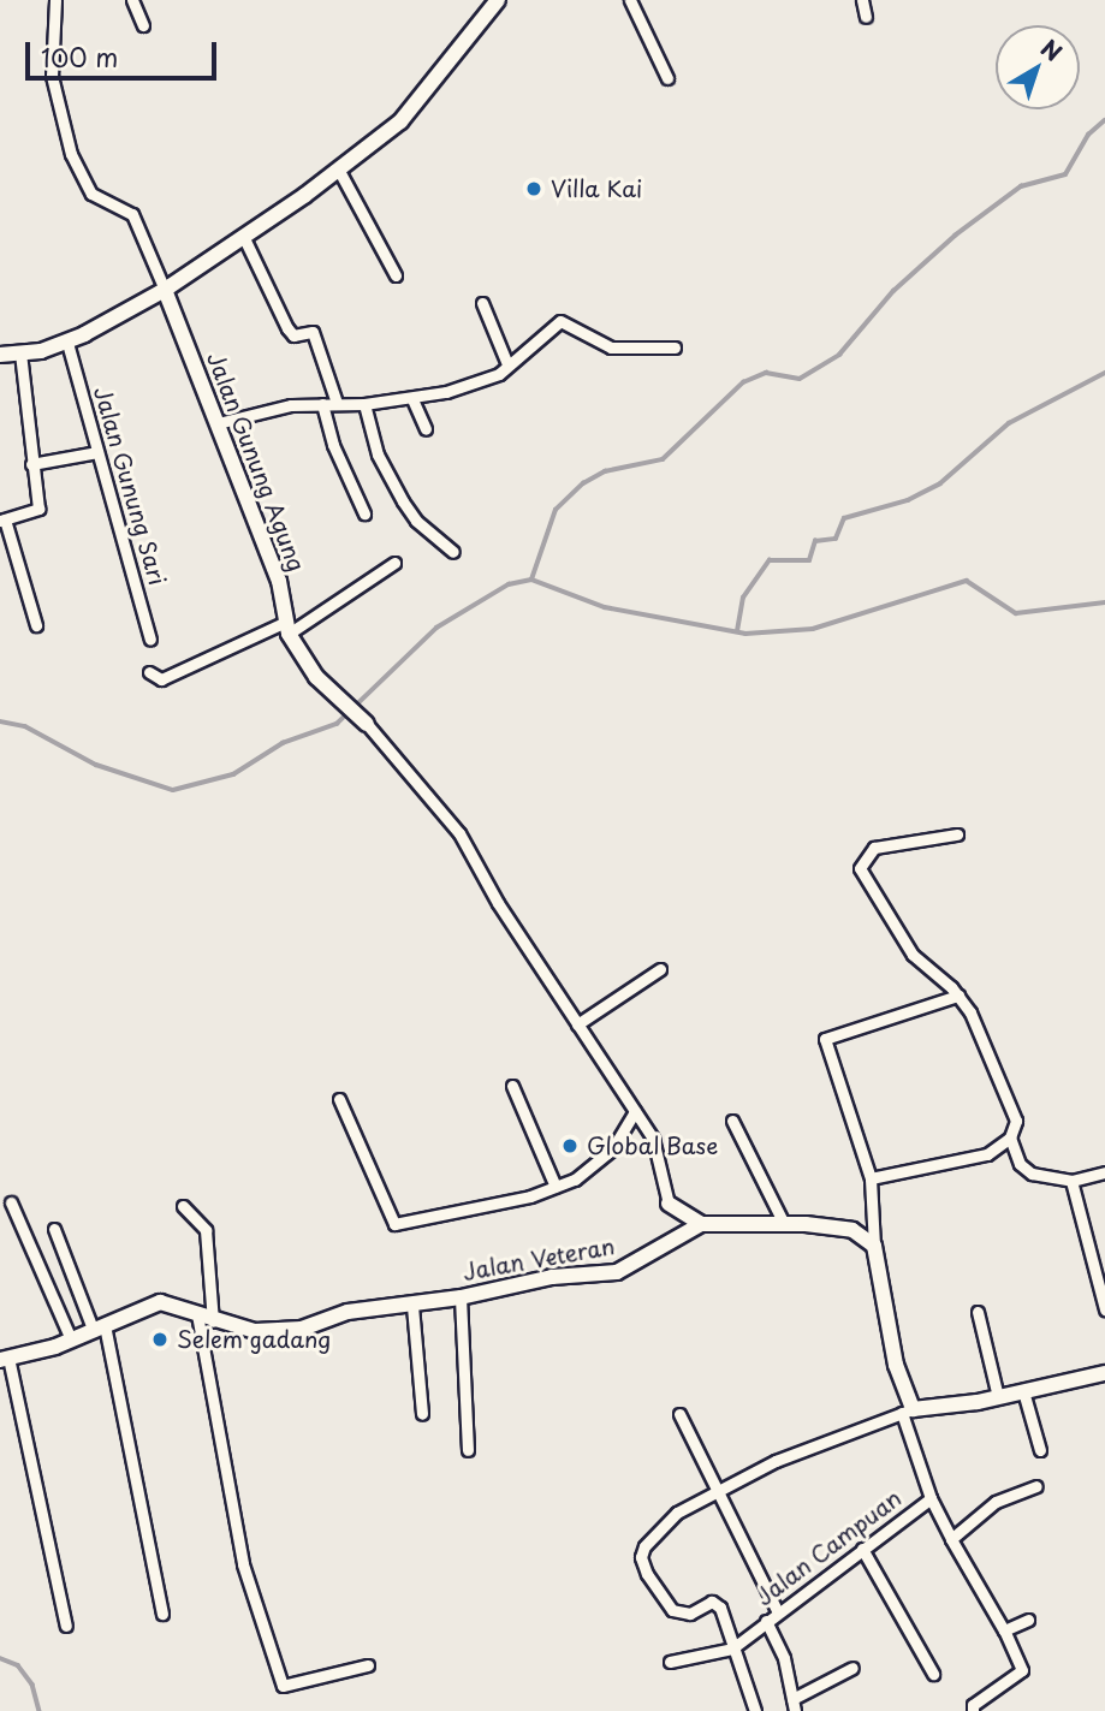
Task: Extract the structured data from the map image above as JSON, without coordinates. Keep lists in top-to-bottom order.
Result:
{
  "streets": {
    "street": [
      "Jalan Gunung Agung",
      "Jalan Gunung Sari",
      "Jalan Veteran",
      "Jalan Campuan"
    ]
  },
  "places": ["Villa Kai", "Global Base", "Selem gadang"],
  "scale_bar": "100 m",
  "north": "top right"
}
